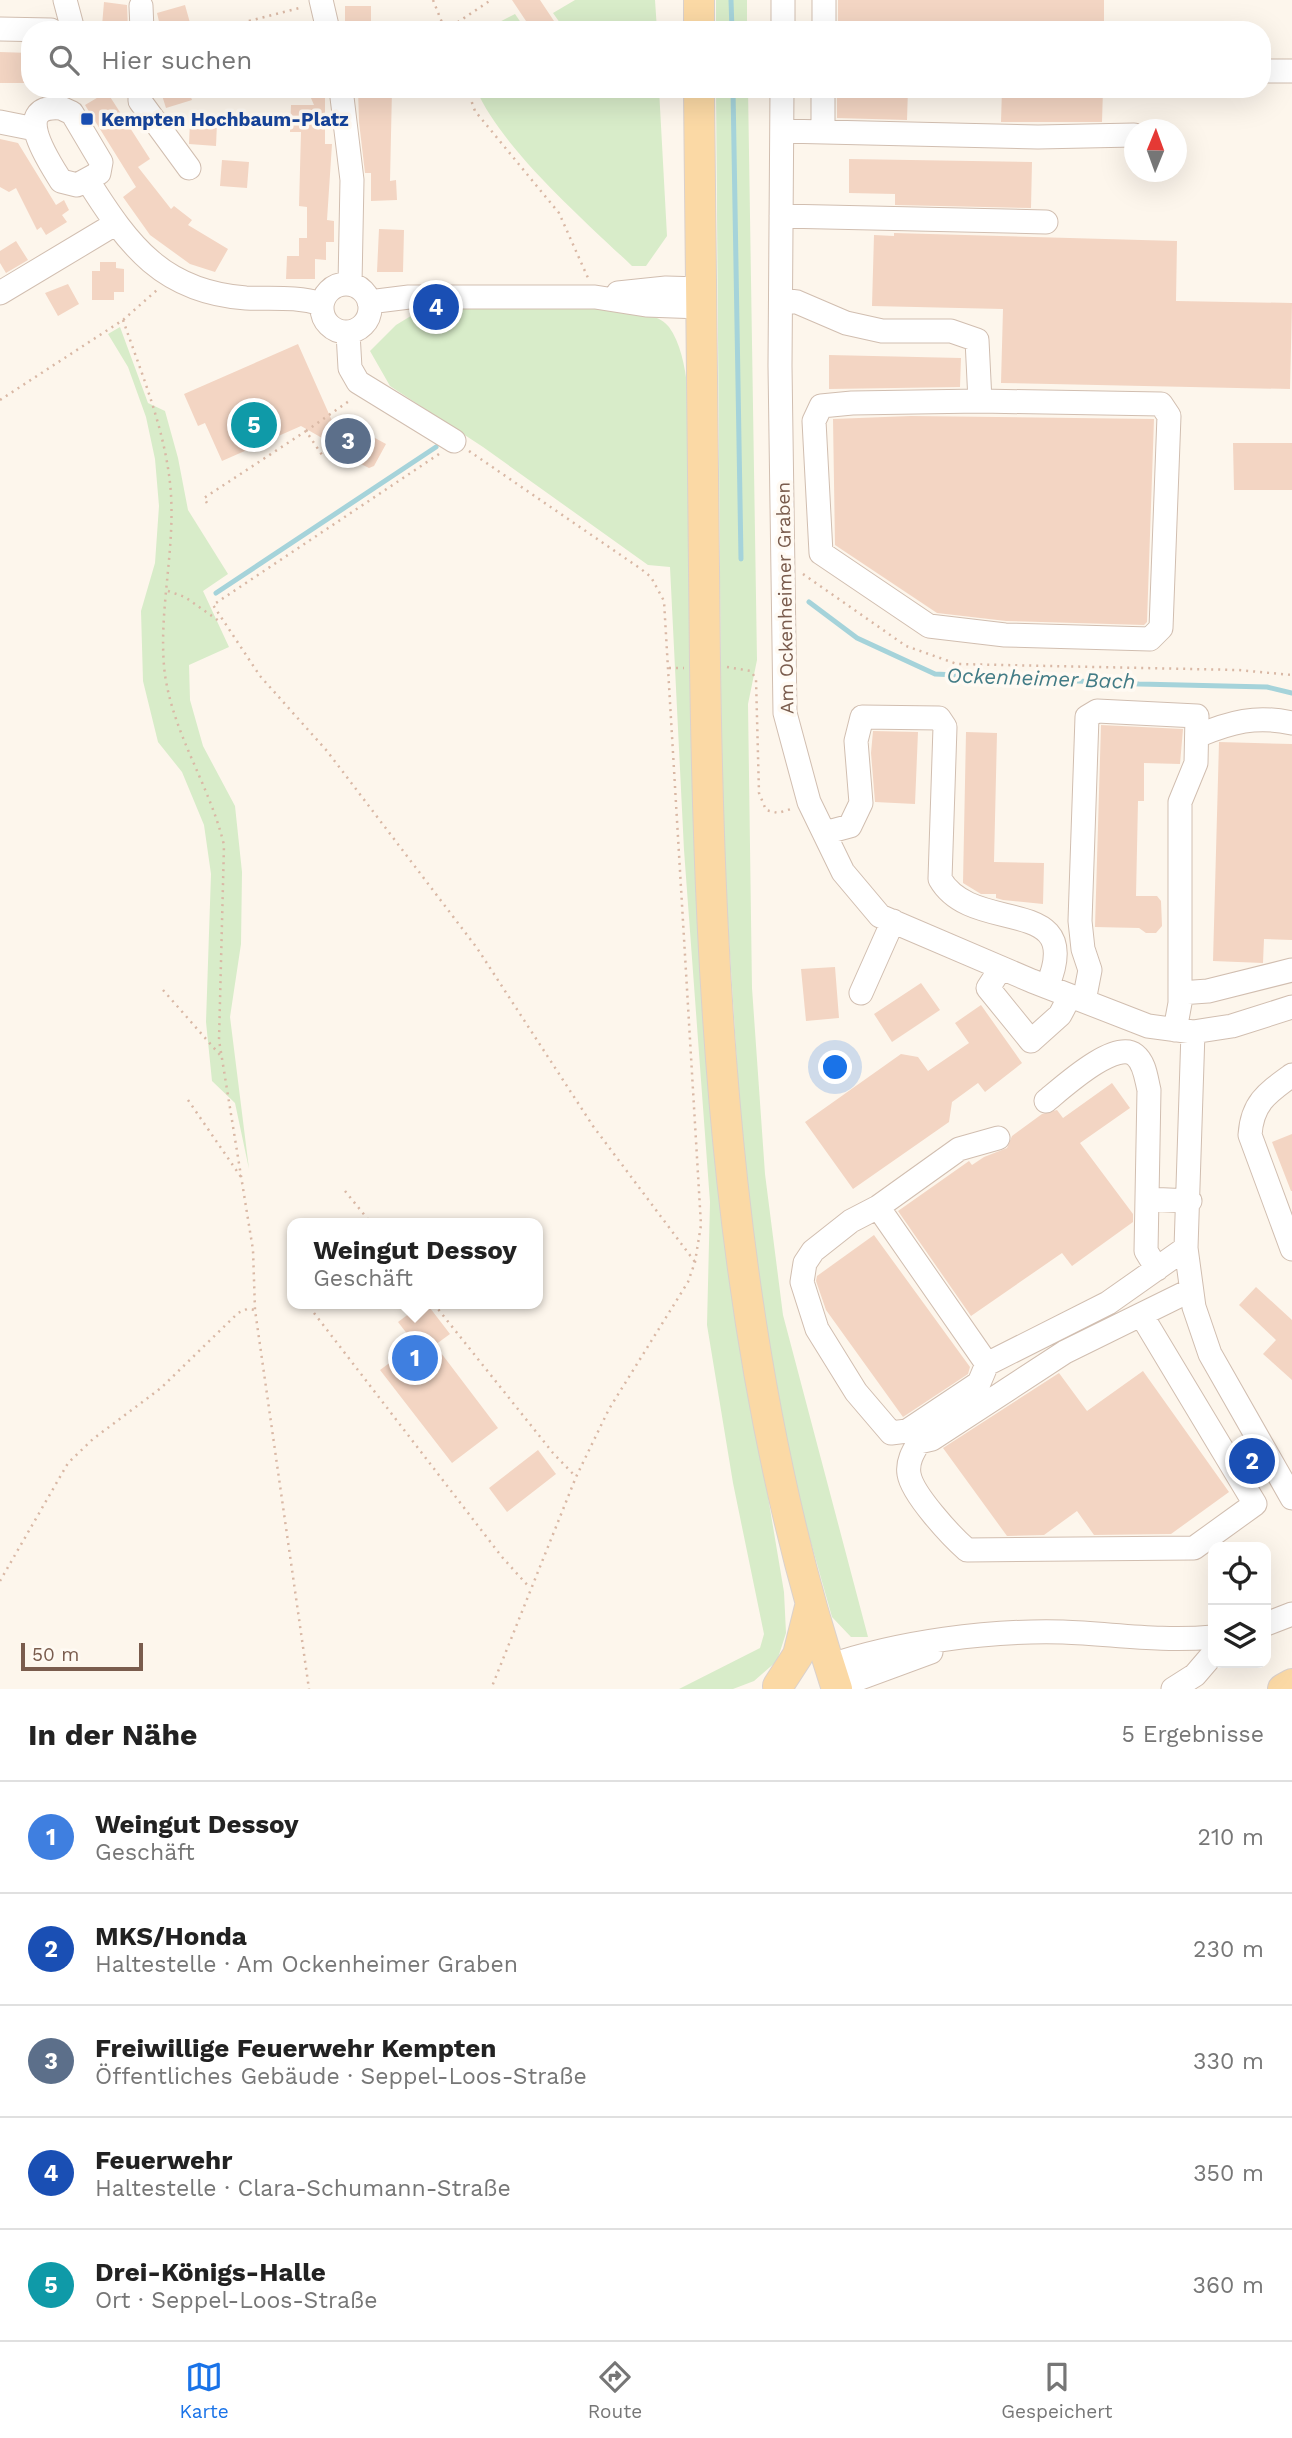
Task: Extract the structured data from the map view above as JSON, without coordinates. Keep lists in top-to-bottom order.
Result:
{
  "streets": {
    "street": ["Am Ockenheimer Graben"]
  },
  "water": ["Ockenheimer Bach"],
  "places": {
    "transit": ["Kempten Hochbaum-Platz"]
  },
  "scale_bar": "50 m",
  "north": "top",
  "page": {
    "search": "Hier suchen",
    "pins": [
      "4",
      "5",
      "3",
      "1",
      "2"
    ],
    "popup": ["Weingut Dessoy", "Geschäft"],
    "scale": "50 m",
    "heading": ["In der Nähe", "5 Ergebnisse"],
    "list": [
      {
        "mark": "1",
        "name": "Weingut Dessoy",
        "note": "Geschäft",
        "value": "210 m"
      },
      {
        "mark": "2",
        "name": "MKS/Honda",
        "note": "Haltestelle · Am Ockenheimer Graben",
        "value": "230 m"
      },
      {
        "mark": "3",
        "name": "Freiwillige Feuerwehr Kempten",
        "note": "Öffentliches Gebäude · Seppel-Loos-Straße",
        "value": "330 m"
      },
      {
        "mark": "4",
        "name": "Feuerwehr",
        "note": "Haltestelle · Clara-Schumann-Straße",
        "value": "350 m"
      },
      {
        "mark": "5",
        "name": "Drei-Königs-Halle",
        "note": "Ort · Seppel-Loos-Straße",
        "value": "360 m"
      }
    ],
    "nav": ["Karte", "Route", "Gespeichert"]
  }
}
